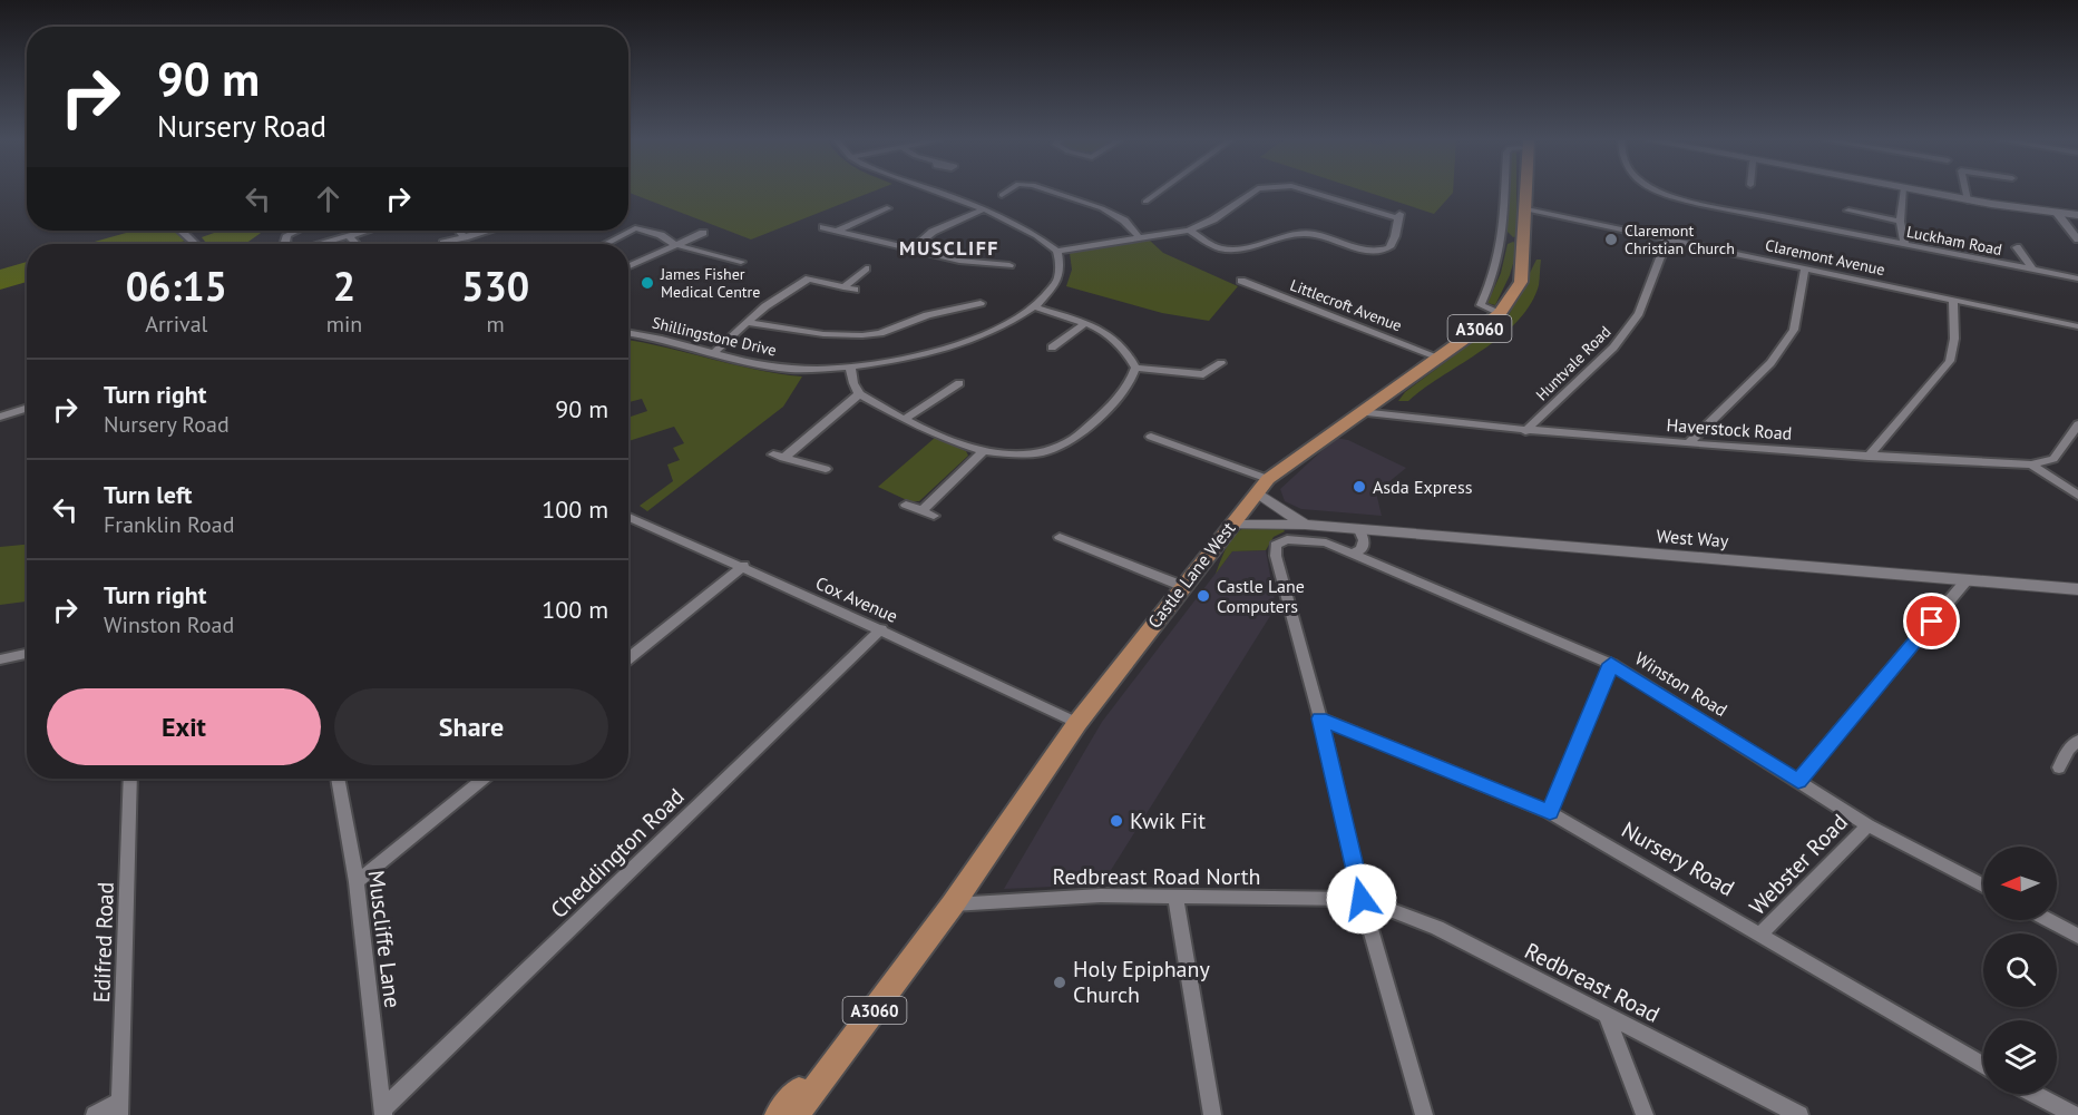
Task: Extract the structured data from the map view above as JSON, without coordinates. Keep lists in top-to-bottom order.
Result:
{
  "streets": {
    "main road": ["A3060", "Castle Lane West"],
    "street": [
      "Luckham Road",
      "Claremont Avenue",
      "Littlecroft Avenue",
      "Shillingstone Drive",
      "Huntvale Road",
      "Haverstock Road",
      "West Way",
      "Cox Avenue",
      "Winston Road",
      "Cheddington Road",
      "Nursery Road",
      "Webster Road",
      "Redbreast Road North",
      "Muscliffe Lane",
      "Edifred Road",
      "Redbreast Road"
    ]
  },
  "crossings": [
    ["Claremont Avenue", "Huntvale Road"],
    ["Claremont Avenue", "Castle Lane West"],
    ["Littlecroft Avenue", "Castle Lane West"],
    ["Huntvale Road", "Haverstock Road"],
    ["Haverstock Road", "Castle Lane West"],
    ["West Way", "Castle Lane West"],
    ["Castle Lane West", "Cox Avenue"],
    ["Castle Lane West", "Redbreast Road North"],
    ["Cox Avenue", "Cheddington Road"],
    ["Winston Road", "Nursery Road"],
    ["Winston Road", "Webster Road"],
    ["Cheddington Road", "Muscliffe Lane"],
    ["Nursery Road", "Webster Road"],
    ["Redbreast Road North", "Redbreast Road"]
  ],
  "districts": ["MUSCLIFF"],
  "places": [
    "Claremont Christian Church",
    "James Fisher Medical Centre",
    "Asda Express",
    "Castle Lane Computers",
    "Kwik Fit",
    "Holy Epiphany Church"
  ],
  "north": "left",
  "page": {
    "turn": ["90 m", "Nursery Road"],
    "eta": [
      "06:15",
      "Arrival",
      "2",
      "min",
      "530",
      "m"
    ],
    "list": [
      {
        "name": "Turn right",
        "note": "Nursery Road",
        "value": "90 m"
      },
      {
        "name": "Turn left",
        "note": "Franklin Road",
        "value": "100 m"
      },
      {
        "name": "Turn right",
        "note": "Winston Road",
        "value": "100 m"
      }
    ],
    "buttons": ["Exit", "Share"]
  }
}
